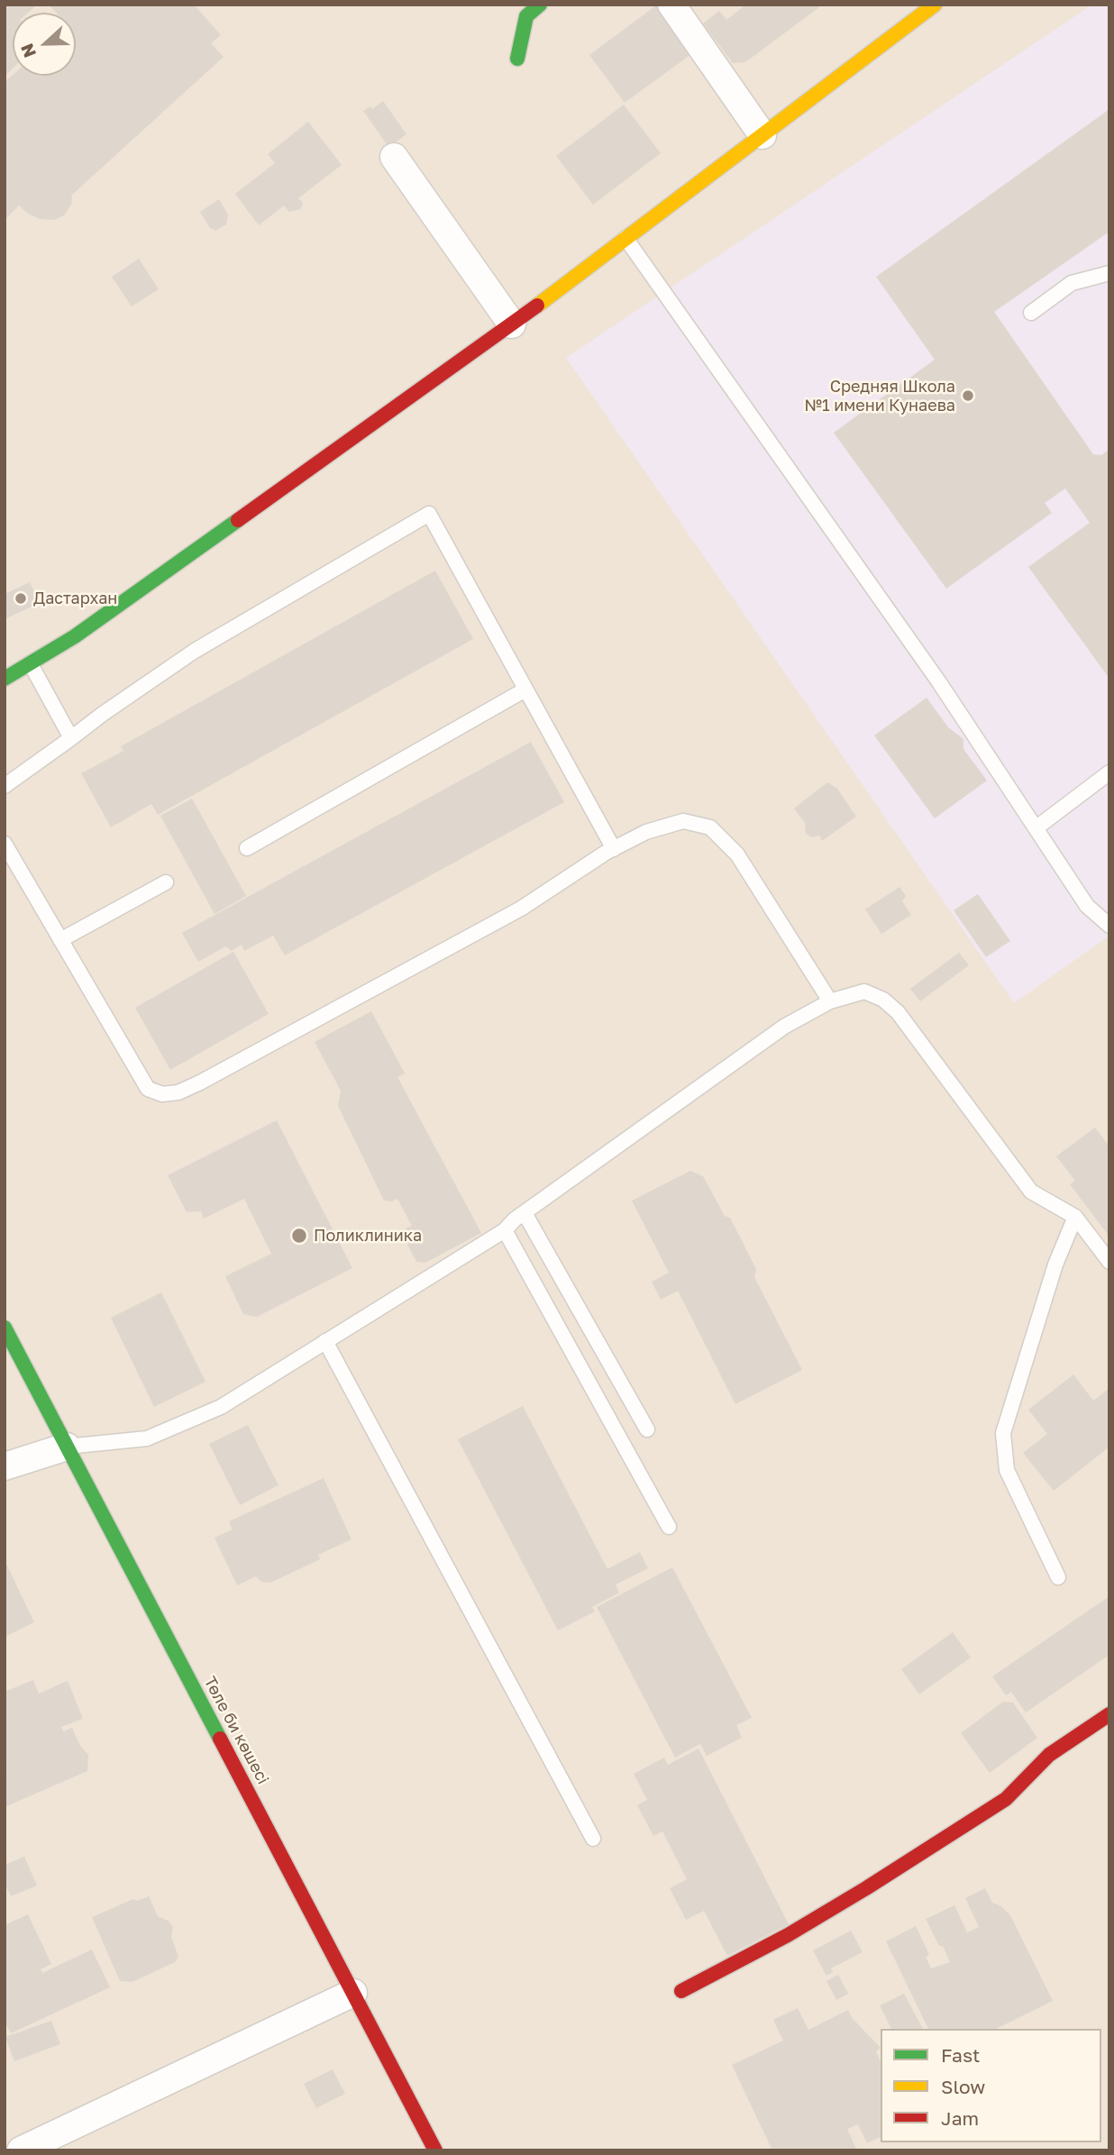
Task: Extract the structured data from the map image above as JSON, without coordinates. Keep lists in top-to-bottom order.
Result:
{
  "streets": {
    "street": ["Төле би көшесі"]
  },
  "places": ["Средняя Школа №1 имени Кунаева", "Дастархан", "Поликлиника"],
  "legend": ["Fast", "Slow", "Jam"],
  "north": "left"
}
